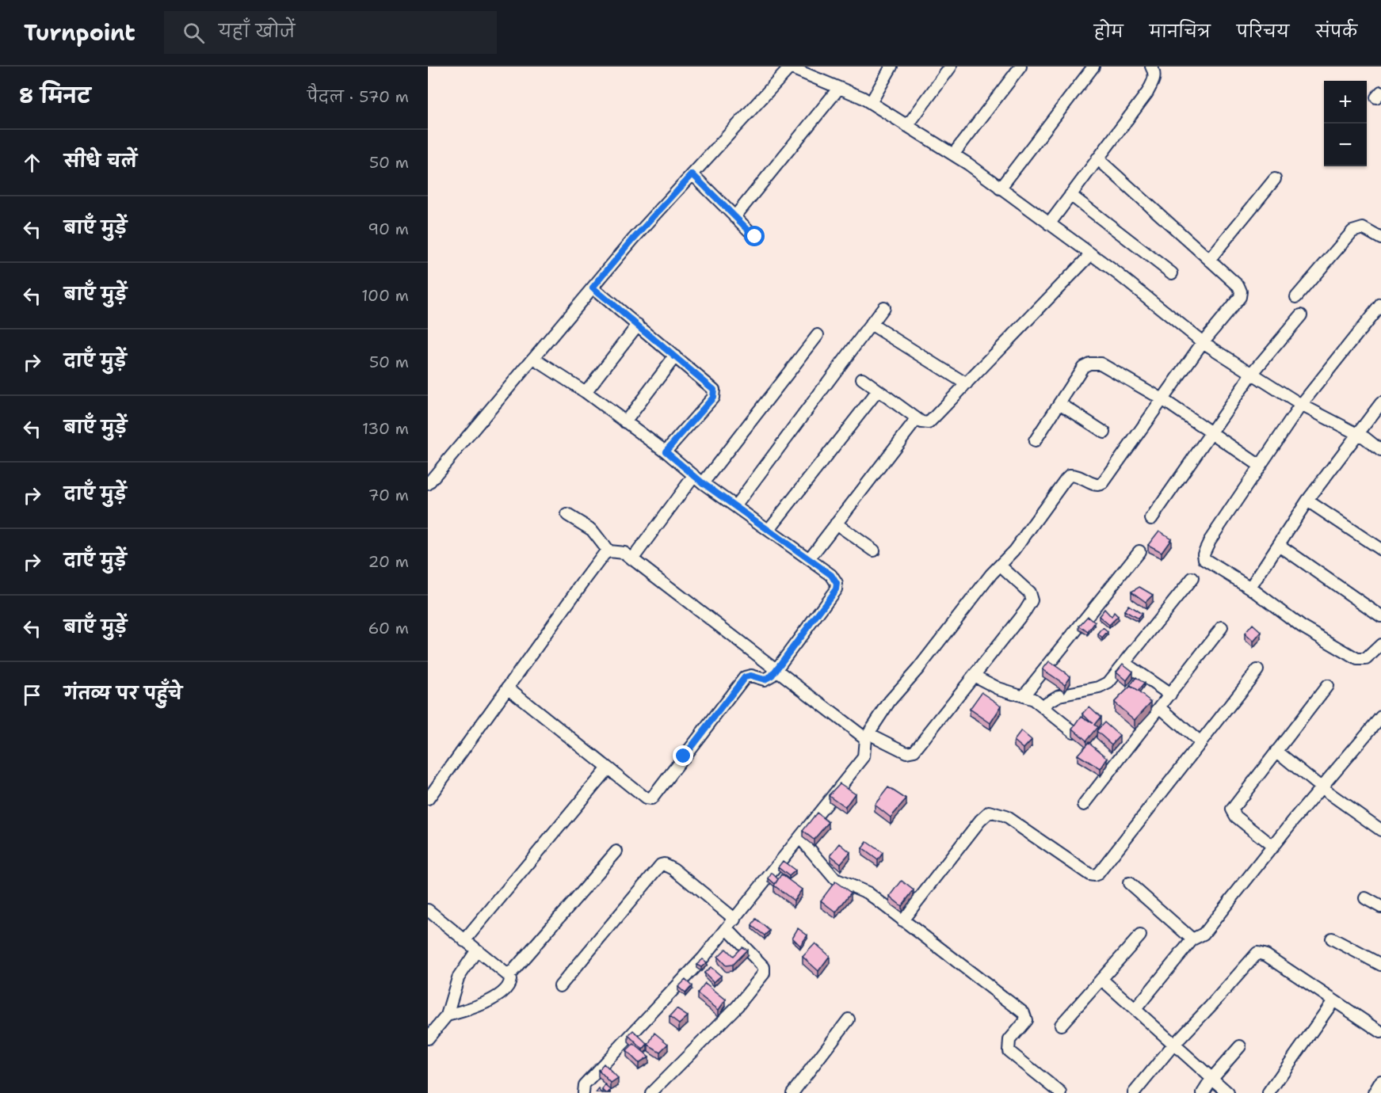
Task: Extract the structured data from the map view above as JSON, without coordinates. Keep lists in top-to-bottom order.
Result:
{
  "page": {
    "header": "Turnpoint",
    "search": "यहाँ खोजें",
    "nav": [
      "होम",
      "मानचित्र",
      "परिचय",
      "संपर्क"
    ],
    "heading": ["8 मिनट", "पैदल · 570 m"],
    "map_buttons": ["+", "−"],
    "list": [
      ["सीधे चलें", "50 m"],
      ["बाएँ मुड़ें", "90 m"],
      ["बाएँ मुड़ें", "100 m"],
      ["दाएँ मुड़ें", "50 m"],
      ["बाएँ मुड़ें", "130 m"],
      ["दाएँ मुड़ें", "70 m"],
      ["दाएँ मुड़ें", "20 m"],
      ["बाएँ मुड़ें", "60 m"],
      "गंतव्य पर पहुँचे"
    ]
  }
}
